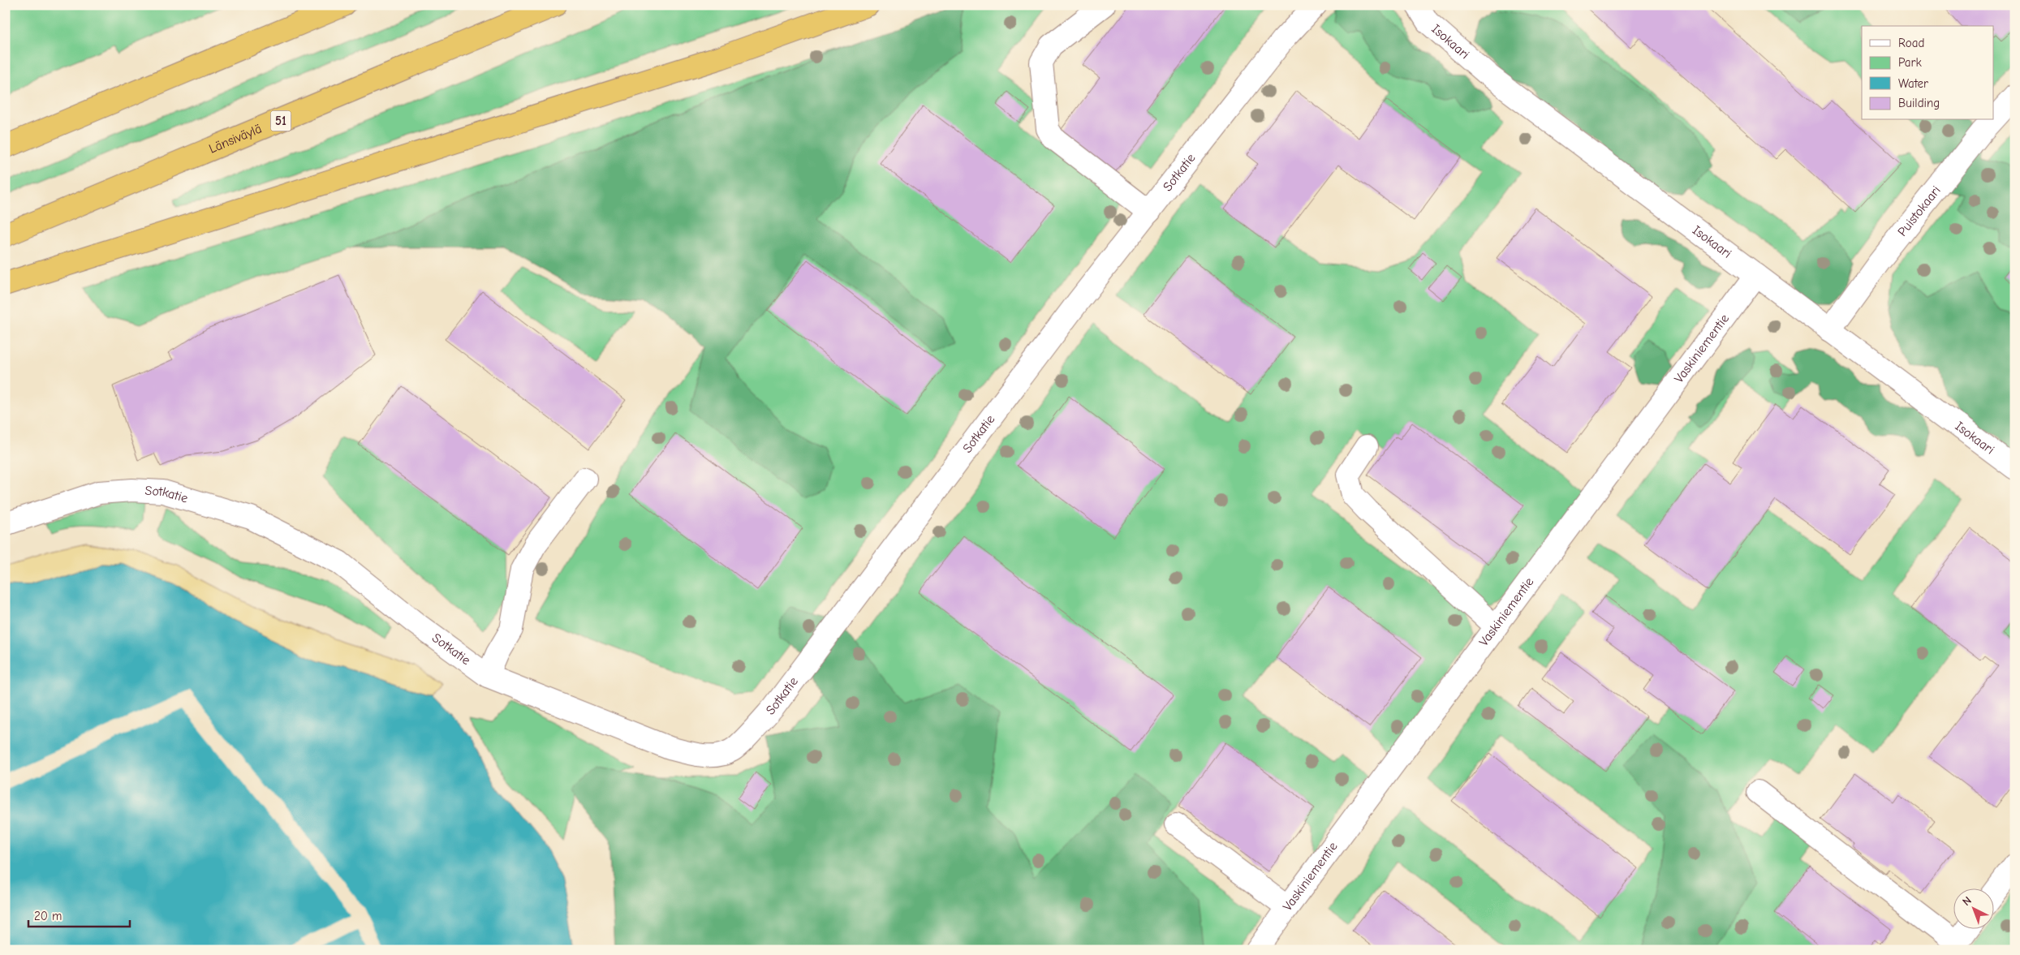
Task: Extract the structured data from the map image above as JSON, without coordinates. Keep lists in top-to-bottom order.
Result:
{
  "streets": {
    "highway": ["51", "Länsiväylä"],
    "street": [
      "Isokaari",
      "Sotkatie",
      "Puistokaari",
      "Vaskiniementie"
    ]
  },
  "crossings": [
    ["Isokaari", "Puistokaari"],
    ["Isokaari", "Vaskiniementie"]
  ],
  "legend": [
    "Road",
    "Park",
    "Water",
    "Building"
  ],
  "scale_bar": "20 m",
  "north": "top left"
}
